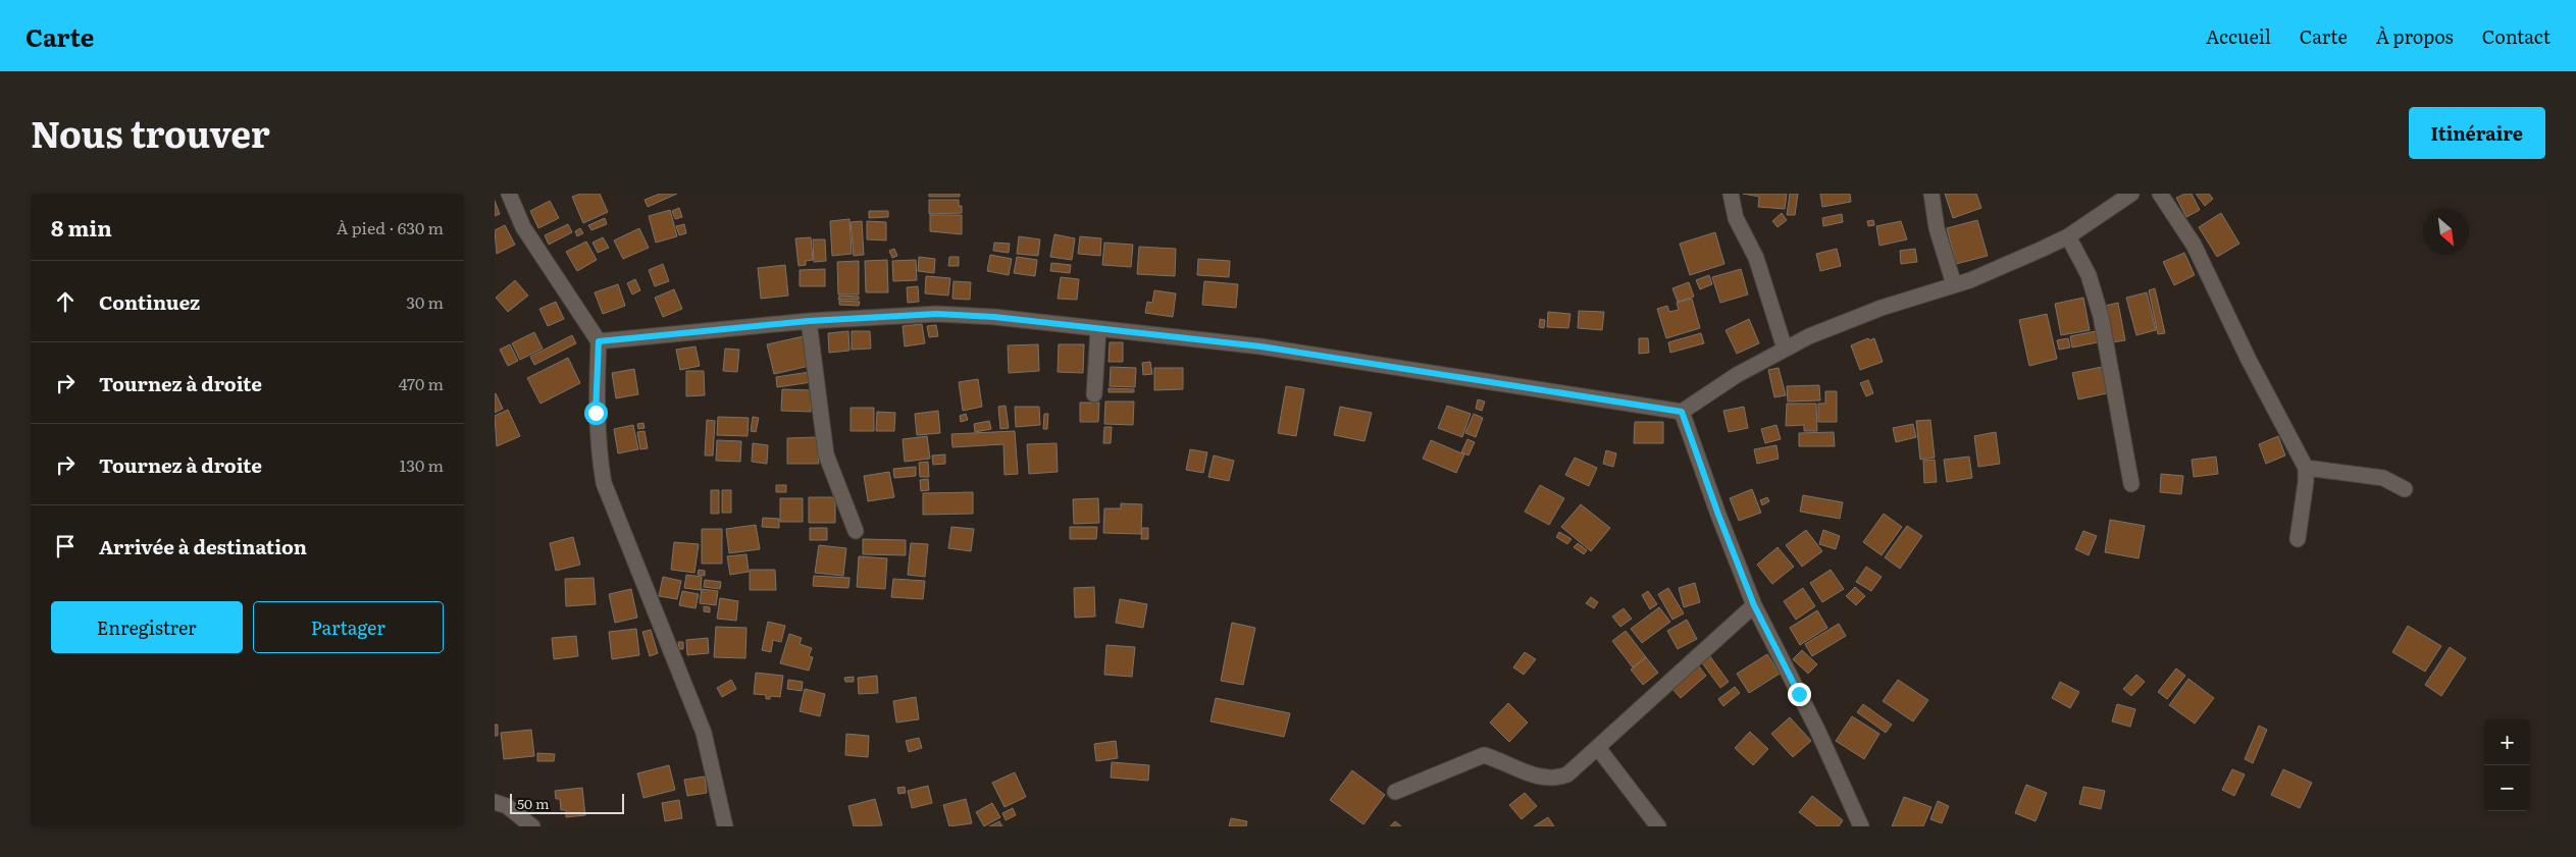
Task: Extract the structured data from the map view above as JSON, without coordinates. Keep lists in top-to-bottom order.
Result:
{
  "scale_bar": "50 m",
  "north": "bottom right",
  "page": {
    "header": "Carte",
    "nav": [
      "Accueil",
      "Carte",
      "À propos",
      "Contact"
    ],
    "title": "Nous trouver",
    "buttons": [
      "Itinéraire",
      ["Enregistrer", "Partager"]
    ],
    "heading": ["8 min", "À pied · 630 m"],
    "list": [
      ["Continuez", "30 m"],
      ["Tournez à droite", "470 m"],
      ["Tournez à droite", "130 m"],
      "Arrivée à destination"
    ],
    "map_buttons": ["+", "−"],
    "scale": "50 m"
  }
}
